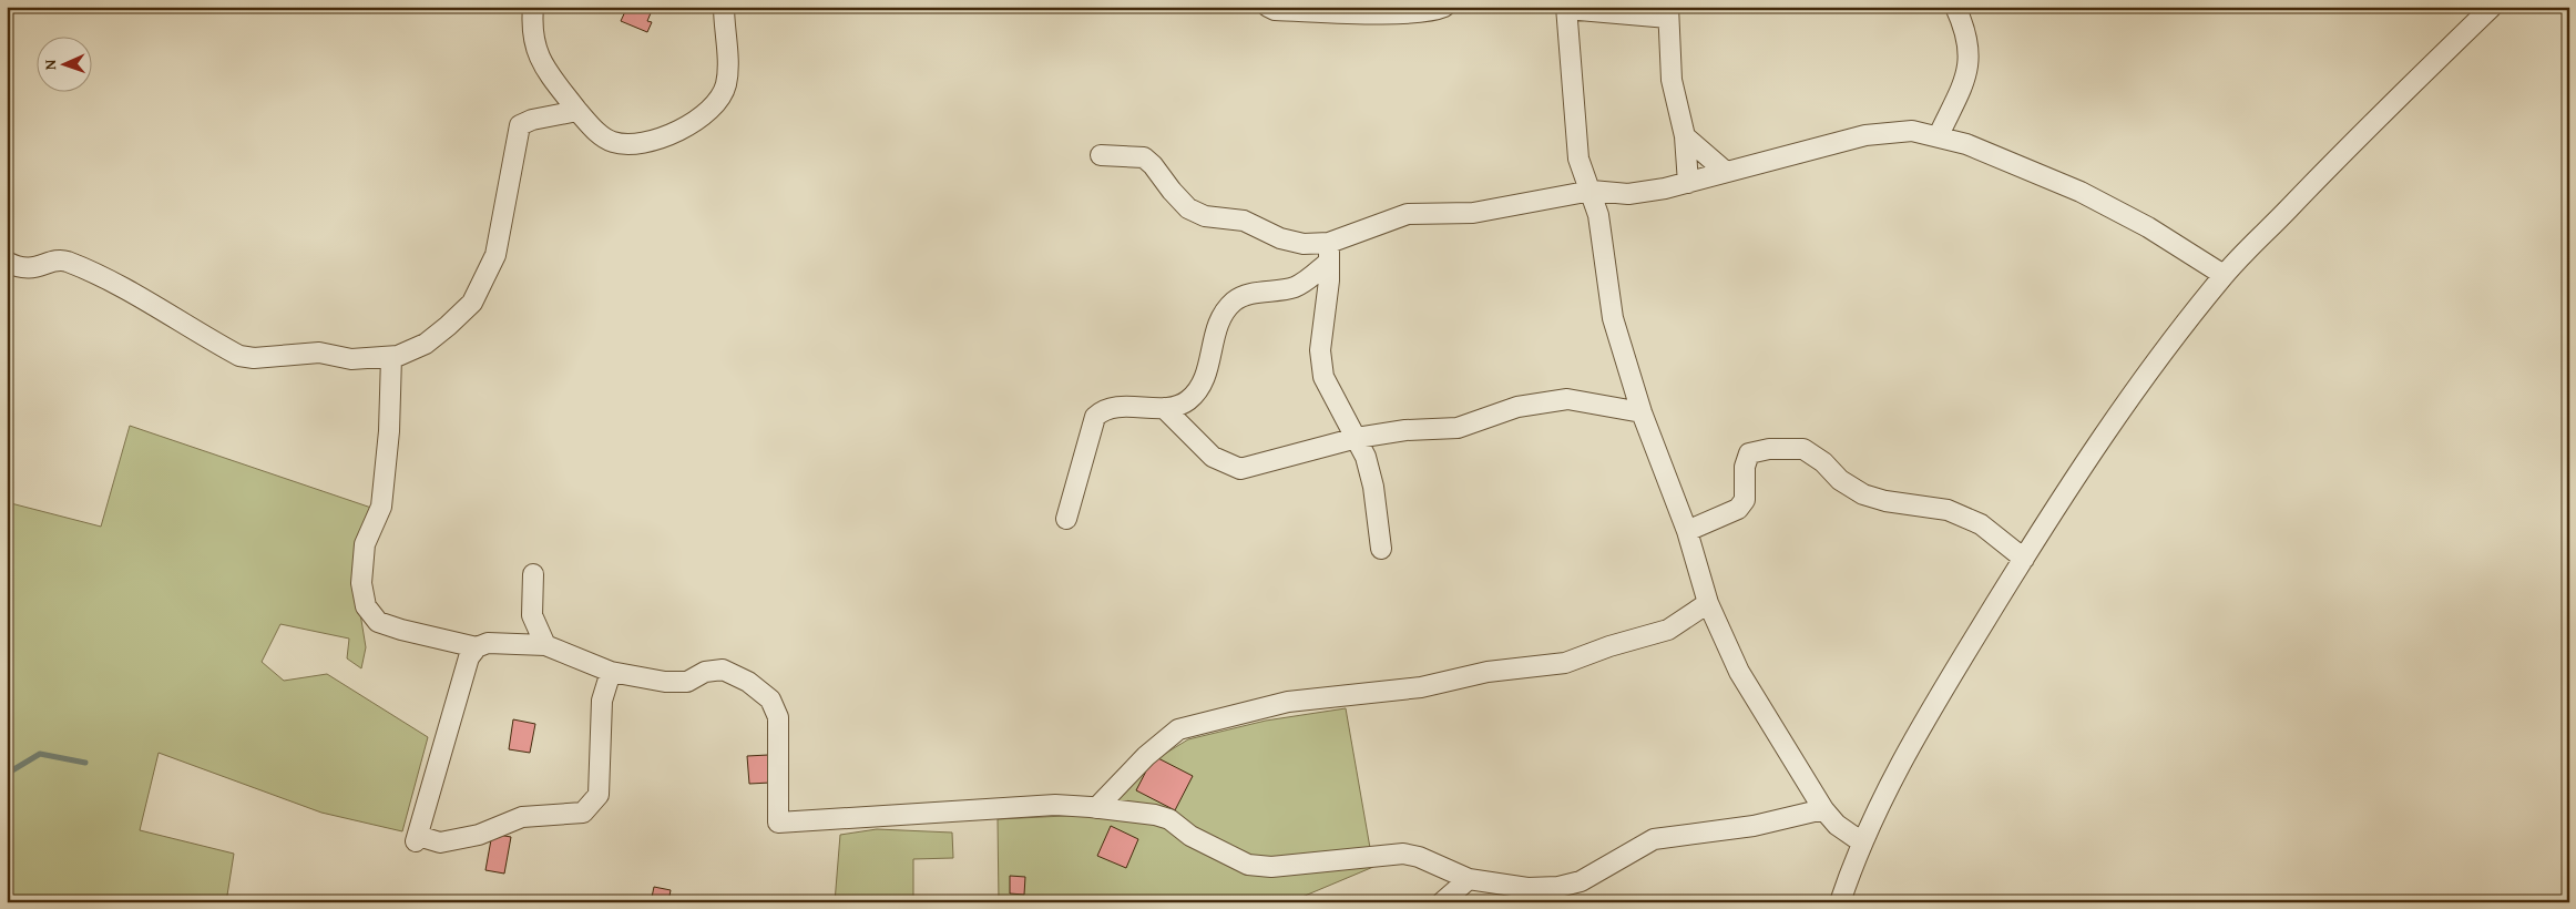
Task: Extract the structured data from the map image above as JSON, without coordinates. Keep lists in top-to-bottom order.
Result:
{
  "north": "left"
}
